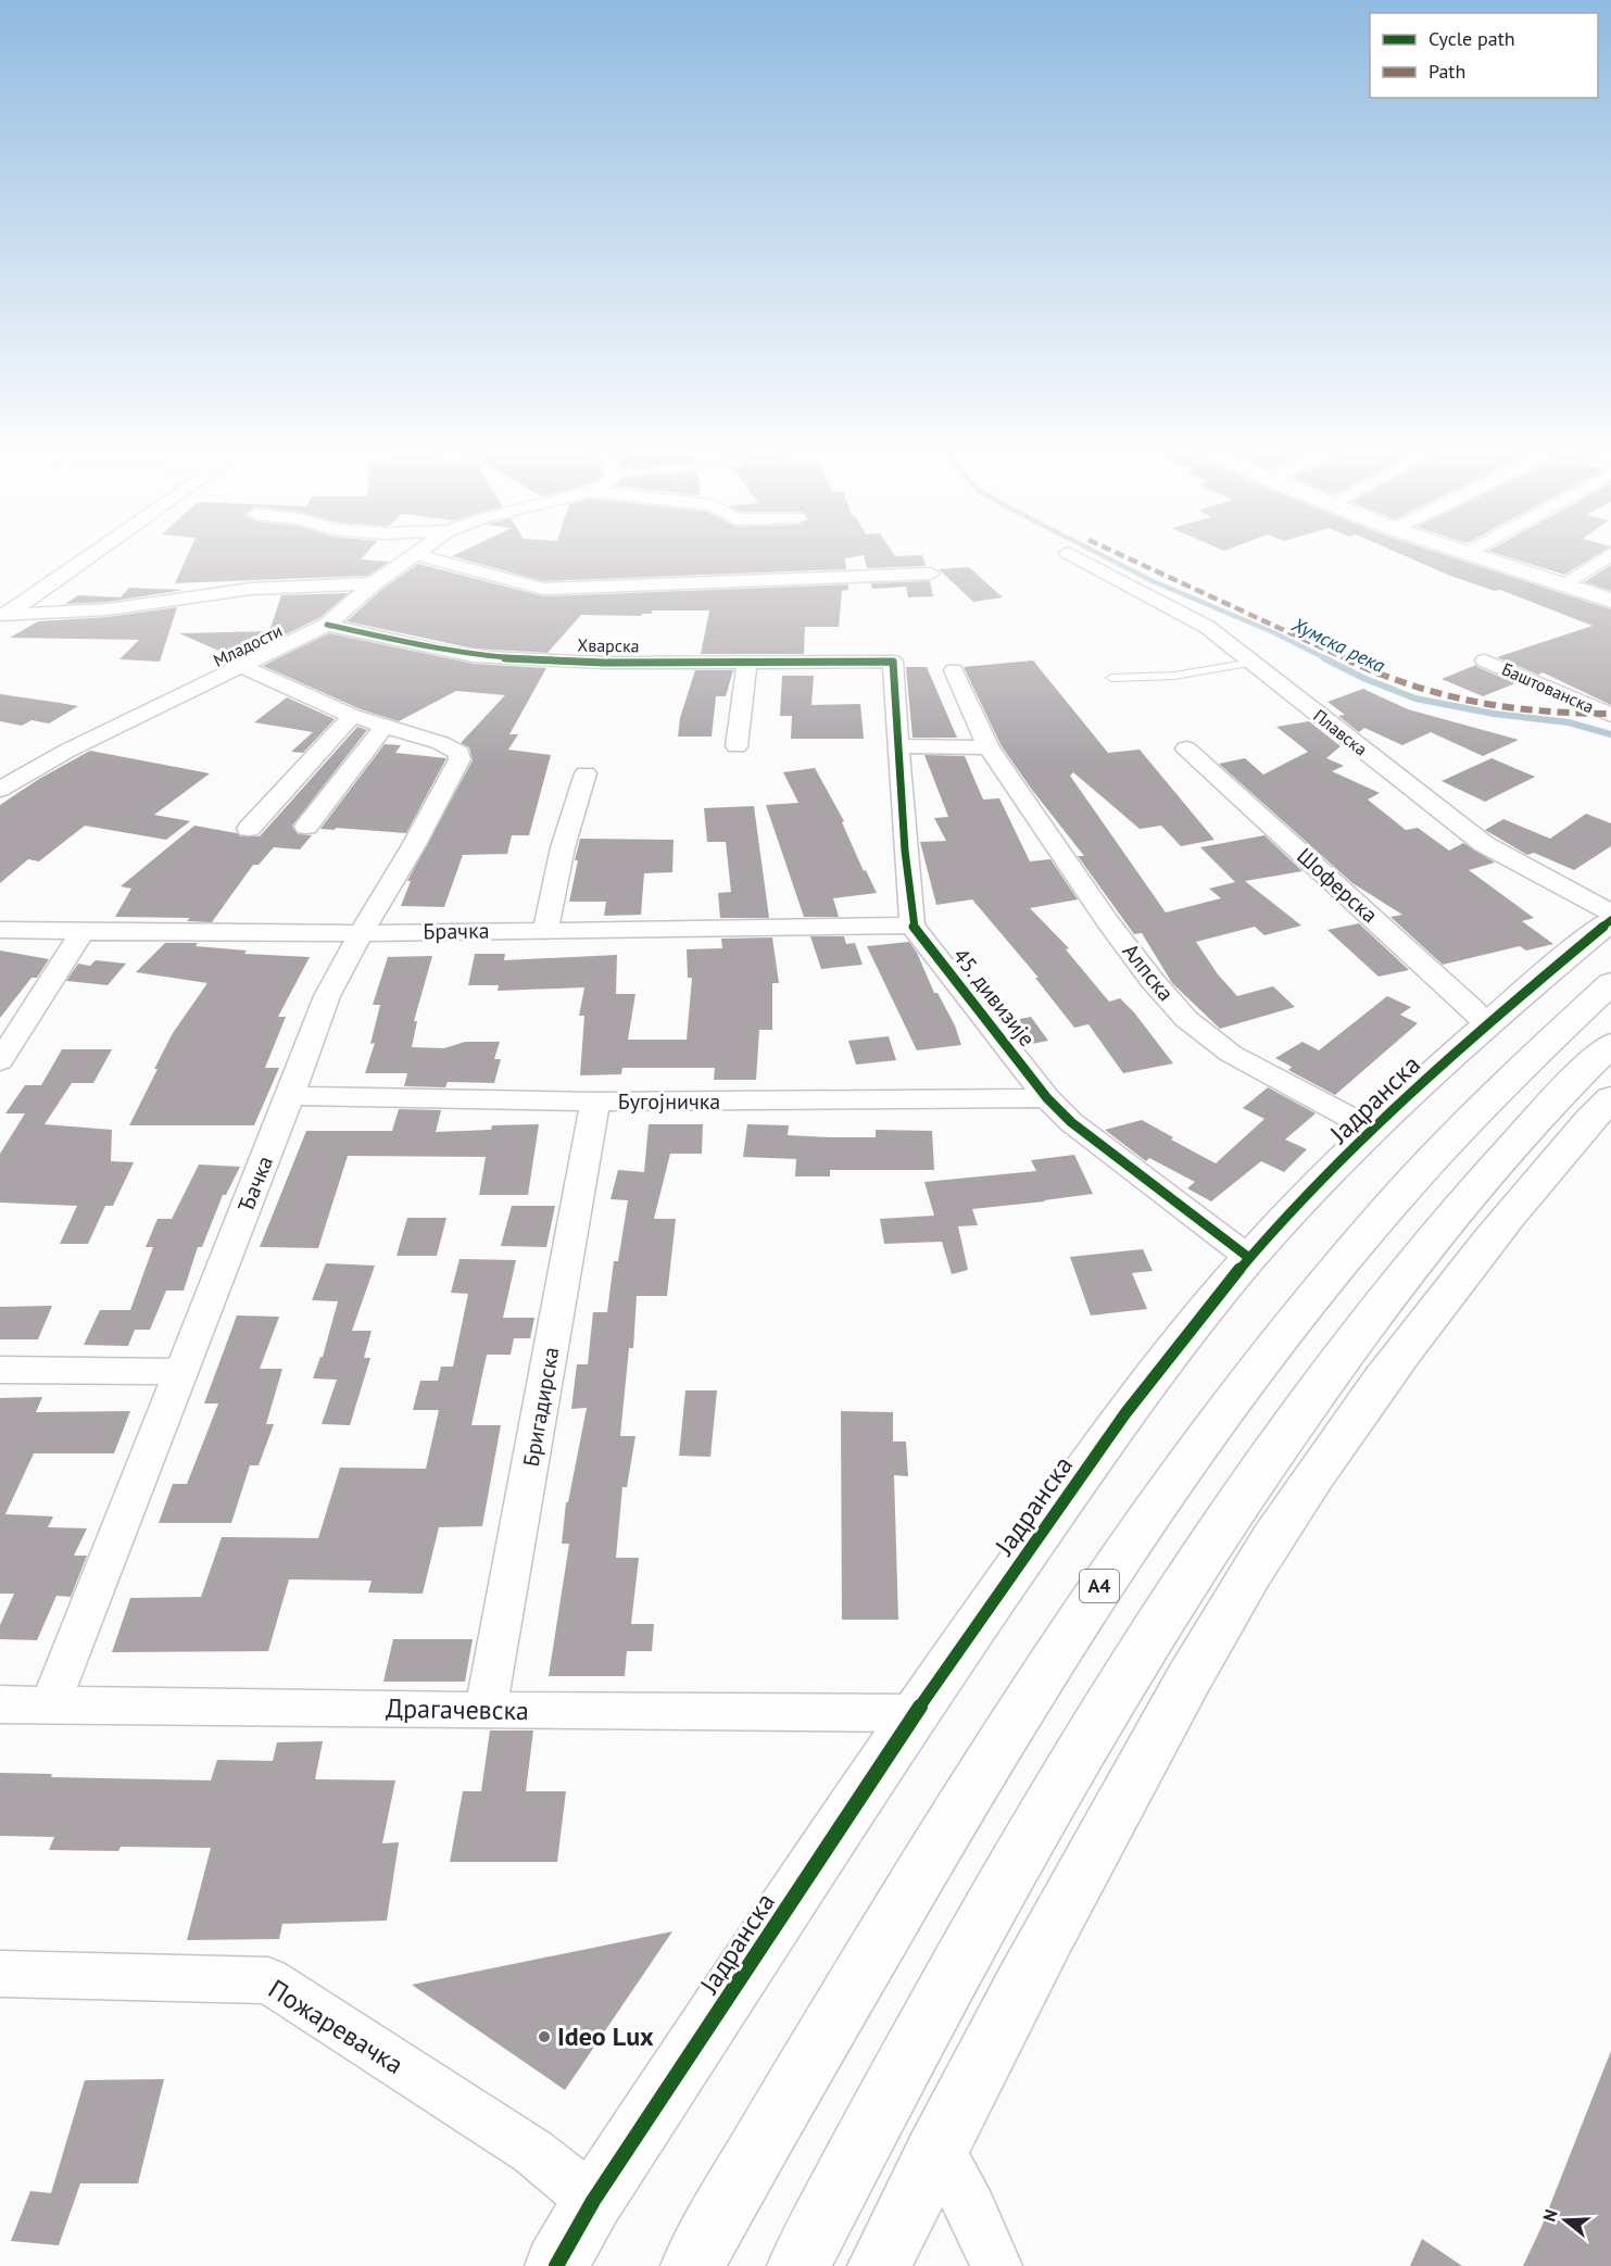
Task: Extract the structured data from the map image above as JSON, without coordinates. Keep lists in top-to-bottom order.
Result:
{
  "streets": {
    "main road": ["Јадранска", "A4"],
    "street": [
      "Младости",
      "Хварска",
      "Баштованска",
      "Плавска",
      "Шоферска",
      "Брачка",
      "Алпска",
      "45. дивизије",
      "Бугојничка",
      "Ђачка",
      "Бригадирска",
      "Драгачевска",
      "Пожаревачка"
    ]
  },
  "crossings": [
    ["Младости", "Хварска"],
    ["Младости", "Ђачка"],
    ["Шоферска", "Јадранска"],
    ["Брачка", "45. дивизије"],
    ["Брачка", "Ђачка"],
    ["Алпска", "Јадранска"],
    ["45. дивизије", "Јадранска"],
    ["45. дивизије", "Бугојничка"],
    ["Јадранска", "Драгачевска"],
    ["Јадранска", "Пожаревачка"],
    ["Бугојничка", "Ђачка"],
    ["Бугојничка", "Бригадирска"],
    ["Ђачка", "Драгачевска"],
    ["Бригадирска", "Драгачевска"]
  ],
  "water": ["Хумска река"],
  "places": ["Ideo Lux"],
  "legend": ["Cycle path", "Path"],
  "north": "left"
}
